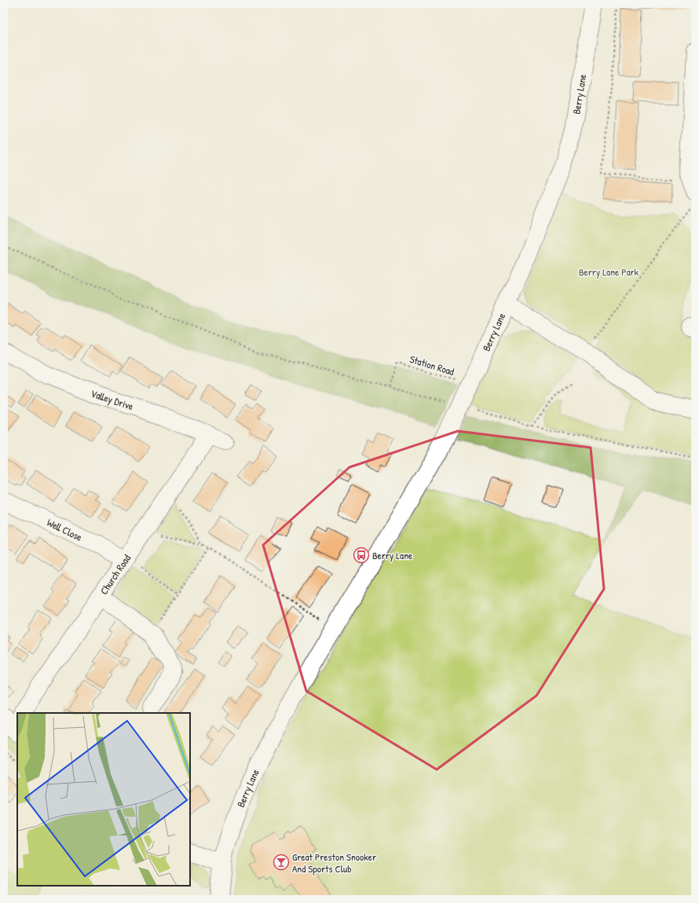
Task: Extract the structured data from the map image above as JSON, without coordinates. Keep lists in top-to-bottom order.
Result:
{
  "streets": {
    "street": [
      "Berry Lane",
      "Valley Drive",
      "Well Close",
      "Church Road"
    ],
    "path": ["Station Road"]
  },
  "crossings": [
    ["Berry Lane", "Station Road"],
    ["Valley Drive", "Church Road"],
    ["Well Close", "Church Road"]
  ],
  "parks": ["Berry Lane Park"],
  "places": {
    "bus stop": ["Berry Lane"],
    "bar": ["Great Preston Snooker And Sports Club"]
  }
}
